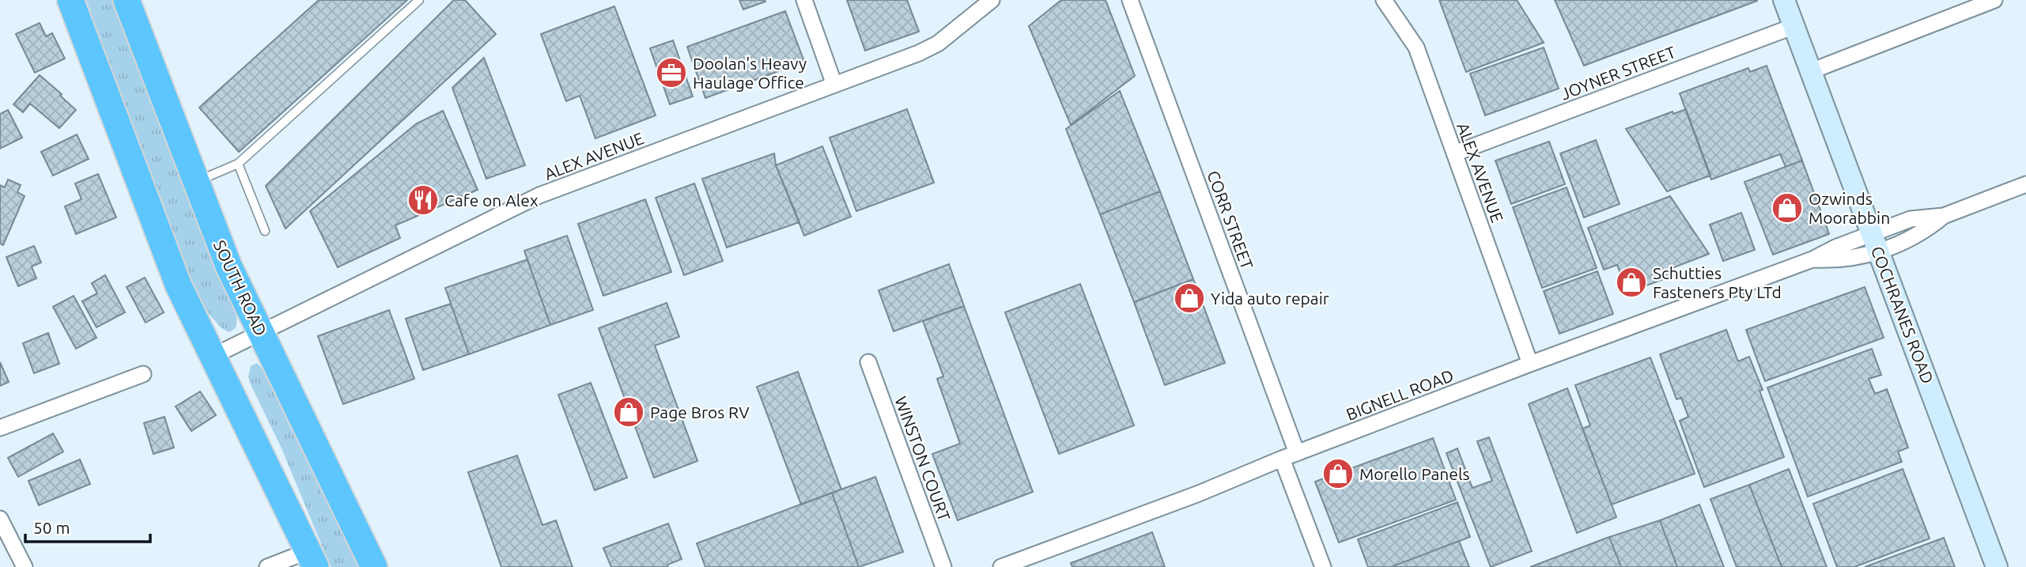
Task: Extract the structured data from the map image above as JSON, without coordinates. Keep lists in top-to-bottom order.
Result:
{
  "streets": {
    "highway": ["SOUTH ROAD"],
    "street": [
      "JOYNER STREET",
      "ALEX AVENUE",
      "CORR STREET",
      "COCHRANES ROAD",
      "BIGNELL ROAD",
      "WINSTON COURT"
    ]
  },
  "crossings": [
    ["JOYNER STREET", "ALEX AVENUE"],
    ["JOYNER STREET", "COCHRANES ROAD"],
    ["ALEX AVENUE", "SOUTH ROAD"],
    ["ALEX AVENUE", "BIGNELL ROAD"],
    ["CORR STREET", "BIGNELL ROAD"],
    ["COCHRANES ROAD", "BIGNELL ROAD"]
  ],
  "places": {
    "office": ["Doolan's Heavy Haulage Office"],
    "restaurant": ["Cafe on Alex"],
    "shop": [
      "Ozwinds Moorabbin",
      "Schutties Fasteners Pty LTd",
      "Yida auto repair",
      "Page Bros RV",
      "Morello Panels"
    ]
  },
  "scale_bar": "50 m"
}
